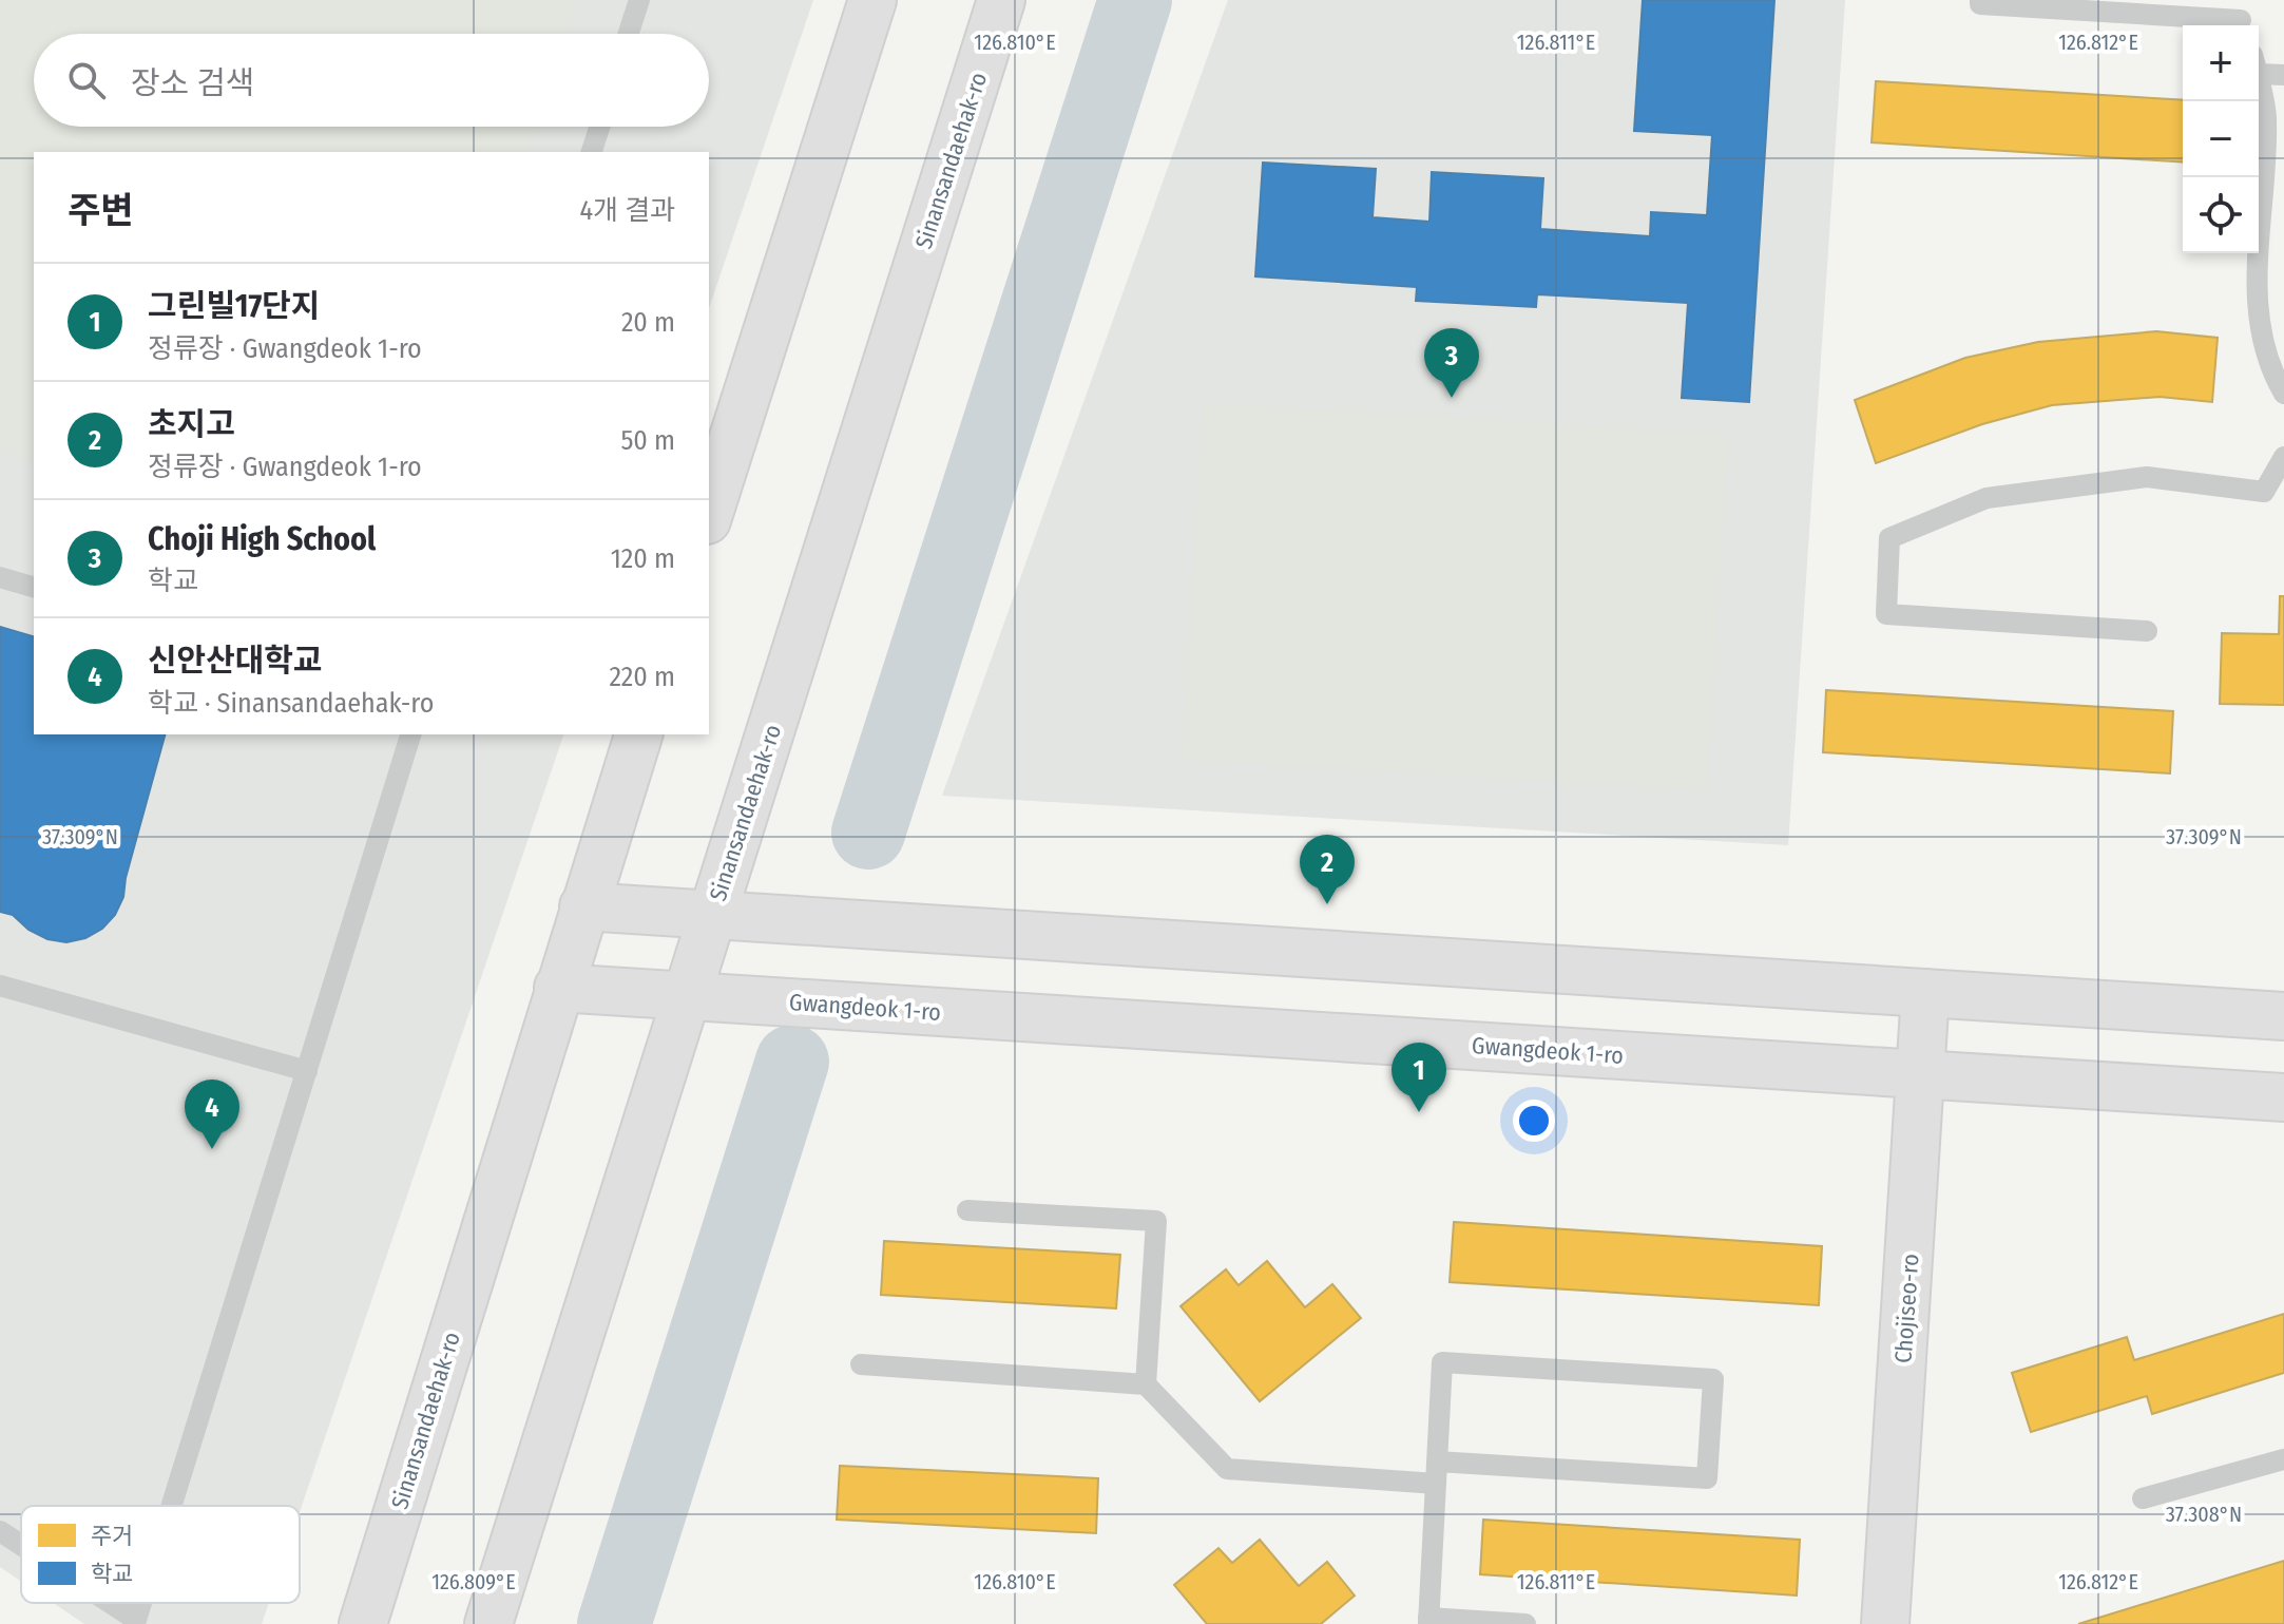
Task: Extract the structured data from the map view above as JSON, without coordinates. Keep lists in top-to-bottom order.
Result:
{
  "streets": {
    "street": ["Sinansandaehak-ro", "Gwangdeok 1-ro", "Chojiseo-ro"]
  },
  "crossings": [
    ["Sinansandaehak-ro", "Gwangdeok 1-ro"],
    ["Gwangdeok 1-ro", "Chojiseo-ro"]
  ],
  "legend": ["주거", "학교"],
  "page": {
    "map_buttons": ["+", "−"],
    "search": "장소 검색",
    "heading": ["주변", "4개 결과"],
    "list": [
      {
        "mark": "1",
        "name": "그린빌17단지",
        "note": "정류장 · Gwangdeok 1-ro",
        "value": "20 m"
      },
      {
        "mark": "2",
        "name": "초지고",
        "note": "정류장 · Gwangdeok 1-ro",
        "value": "50 m"
      },
      {
        "mark": "3",
        "name": "Choji High School",
        "note": "학교",
        "value": "120 m"
      },
      {
        "mark": "4",
        "name": "신안산대학교",
        "note": "학교 · Sinansandaehak-ro",
        "value": "220 m"
      }
    ],
    "pins": [
      "3",
      "2",
      "1",
      "4"
    ]
  },
  "coordinates": [
    "126.810°E",
    "126.811°E",
    "126.812°E",
    "37.309°N",
    "37.308°N",
    "126.809°E"
  ]
}
